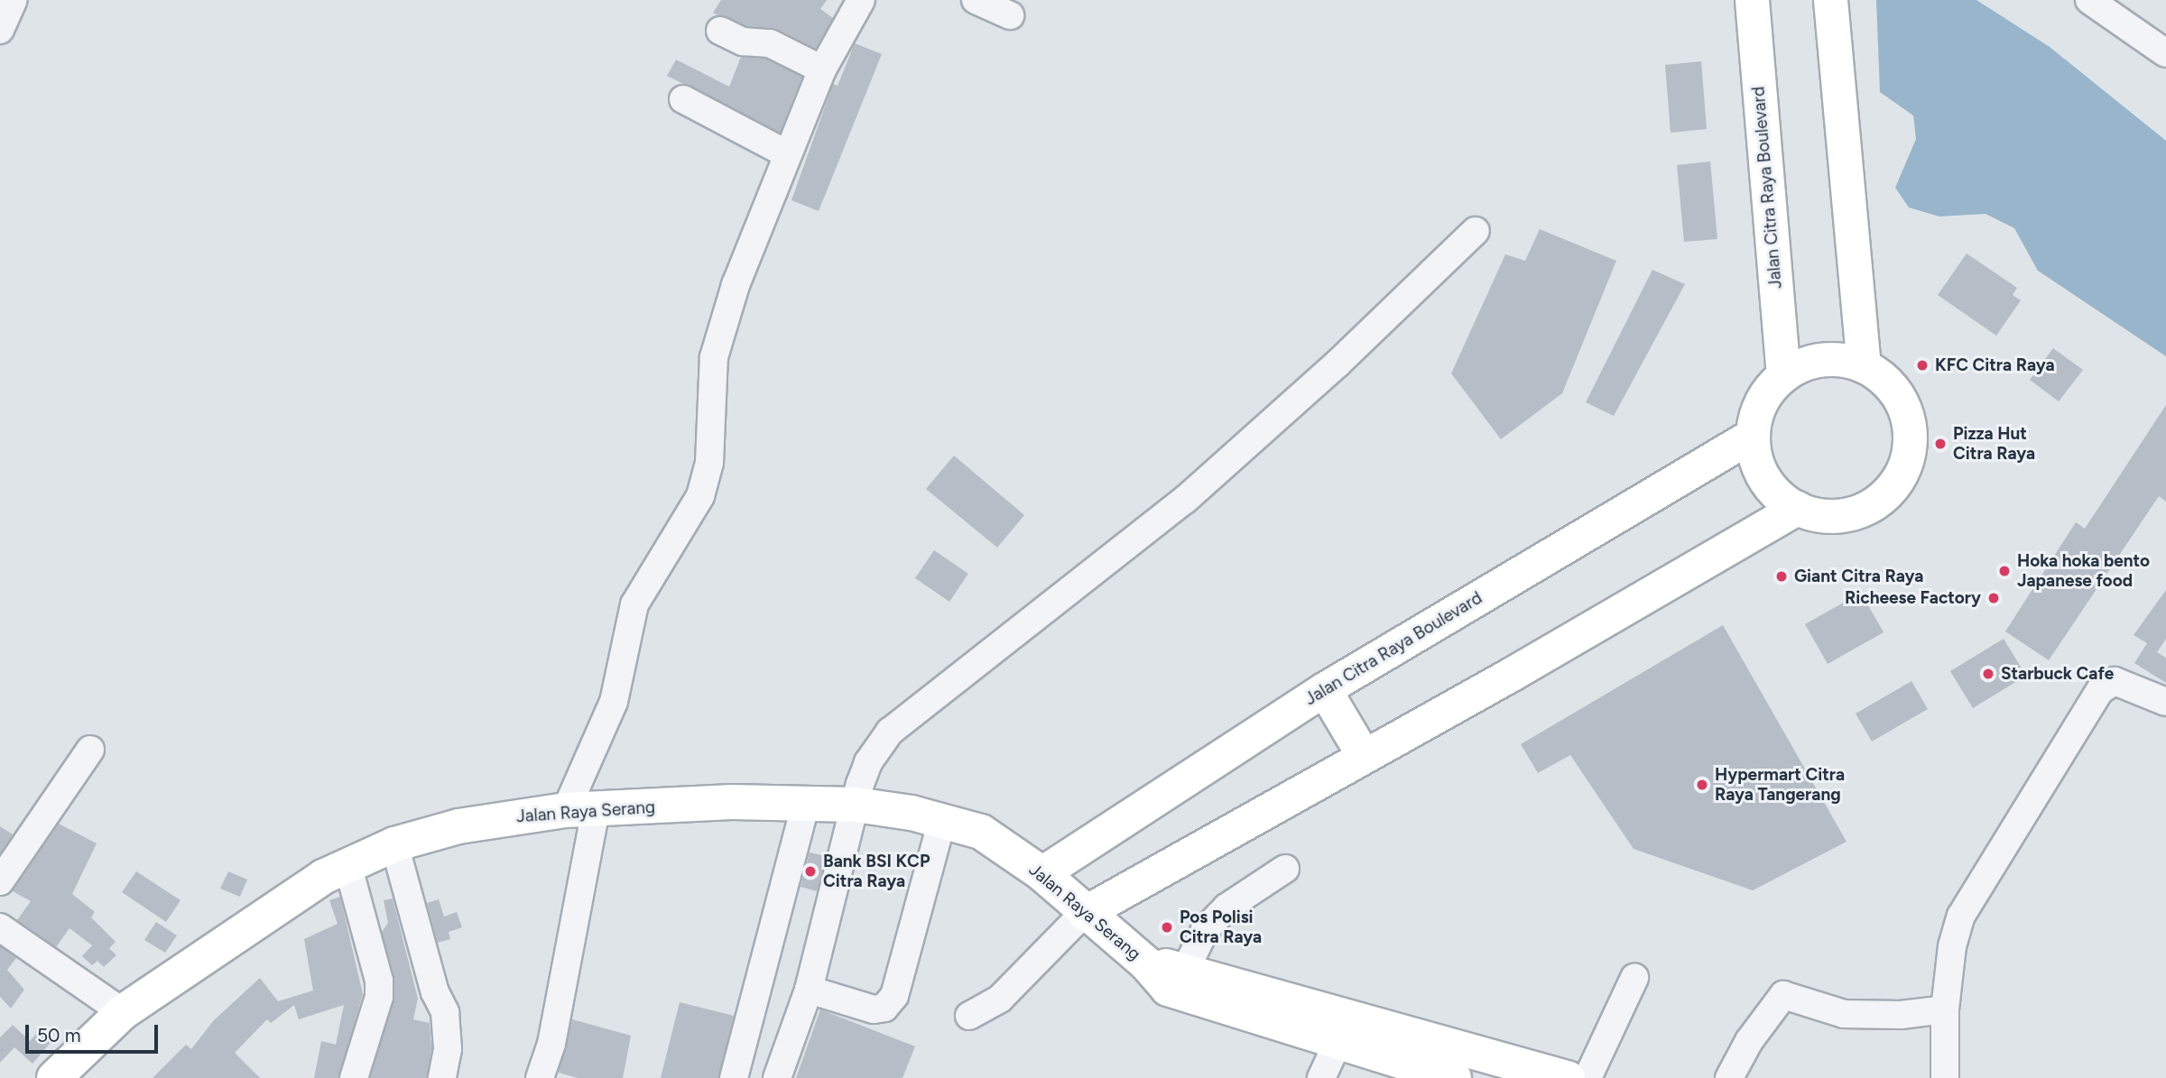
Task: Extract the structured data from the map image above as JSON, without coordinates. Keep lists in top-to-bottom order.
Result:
{
  "streets": {
    "highway": ["Jalan Raya Serang"],
    "main road": ["Jalan Citra Raya Boulevard"]
  },
  "crossings": [
    ["Jalan Citra Raya Boulevard", "Jalan Raya Serang"]
  ],
  "places": [
    "KFC Citra Raya",
    "Pizza Hut Citra Raya",
    "Hoka hoka bento Japanese food",
    "Giant Citra Raya",
    "Richeese Factory",
    "Starbuck Cafe",
    "Hypermart Citra Raya Tangerang",
    "Bank BSI KCP Citra Raya",
    "Pos Polisi Citra Raya"
  ],
  "scale_bar": "50 m"
}
